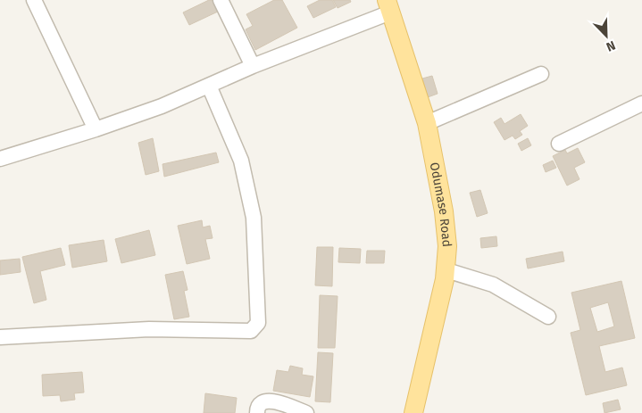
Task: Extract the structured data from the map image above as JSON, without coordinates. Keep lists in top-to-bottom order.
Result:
{
  "streets": {
    "main road": ["Odumase Road"]
  },
  "north": "bottom right"
}
